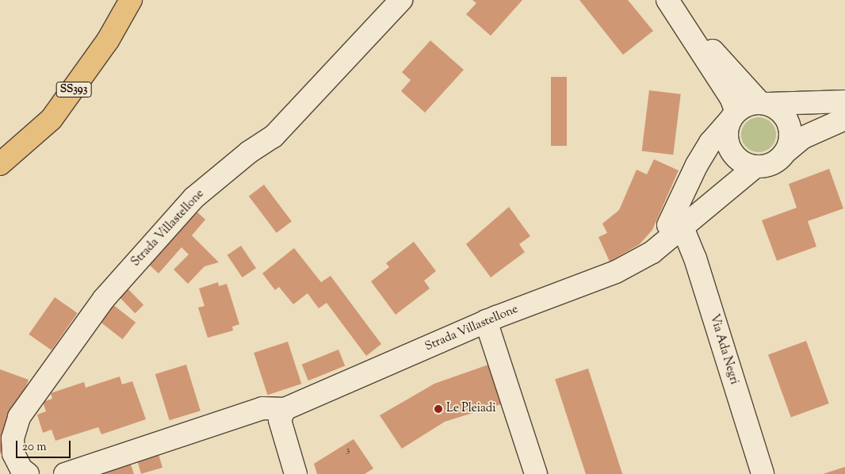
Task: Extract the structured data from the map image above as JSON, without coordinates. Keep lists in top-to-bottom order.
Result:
{
  "streets": {
    "main road": ["SS393"],
    "street": ["Strada Villastellone", "Via Ada Negri"]
  },
  "crossings": [
    ["Strada Villastellone", "Via Ada Negri"]
  ],
  "places": ["Le Pleiadi"],
  "house_numbers": ["3"],
  "scale_bar": "20 m"
}
